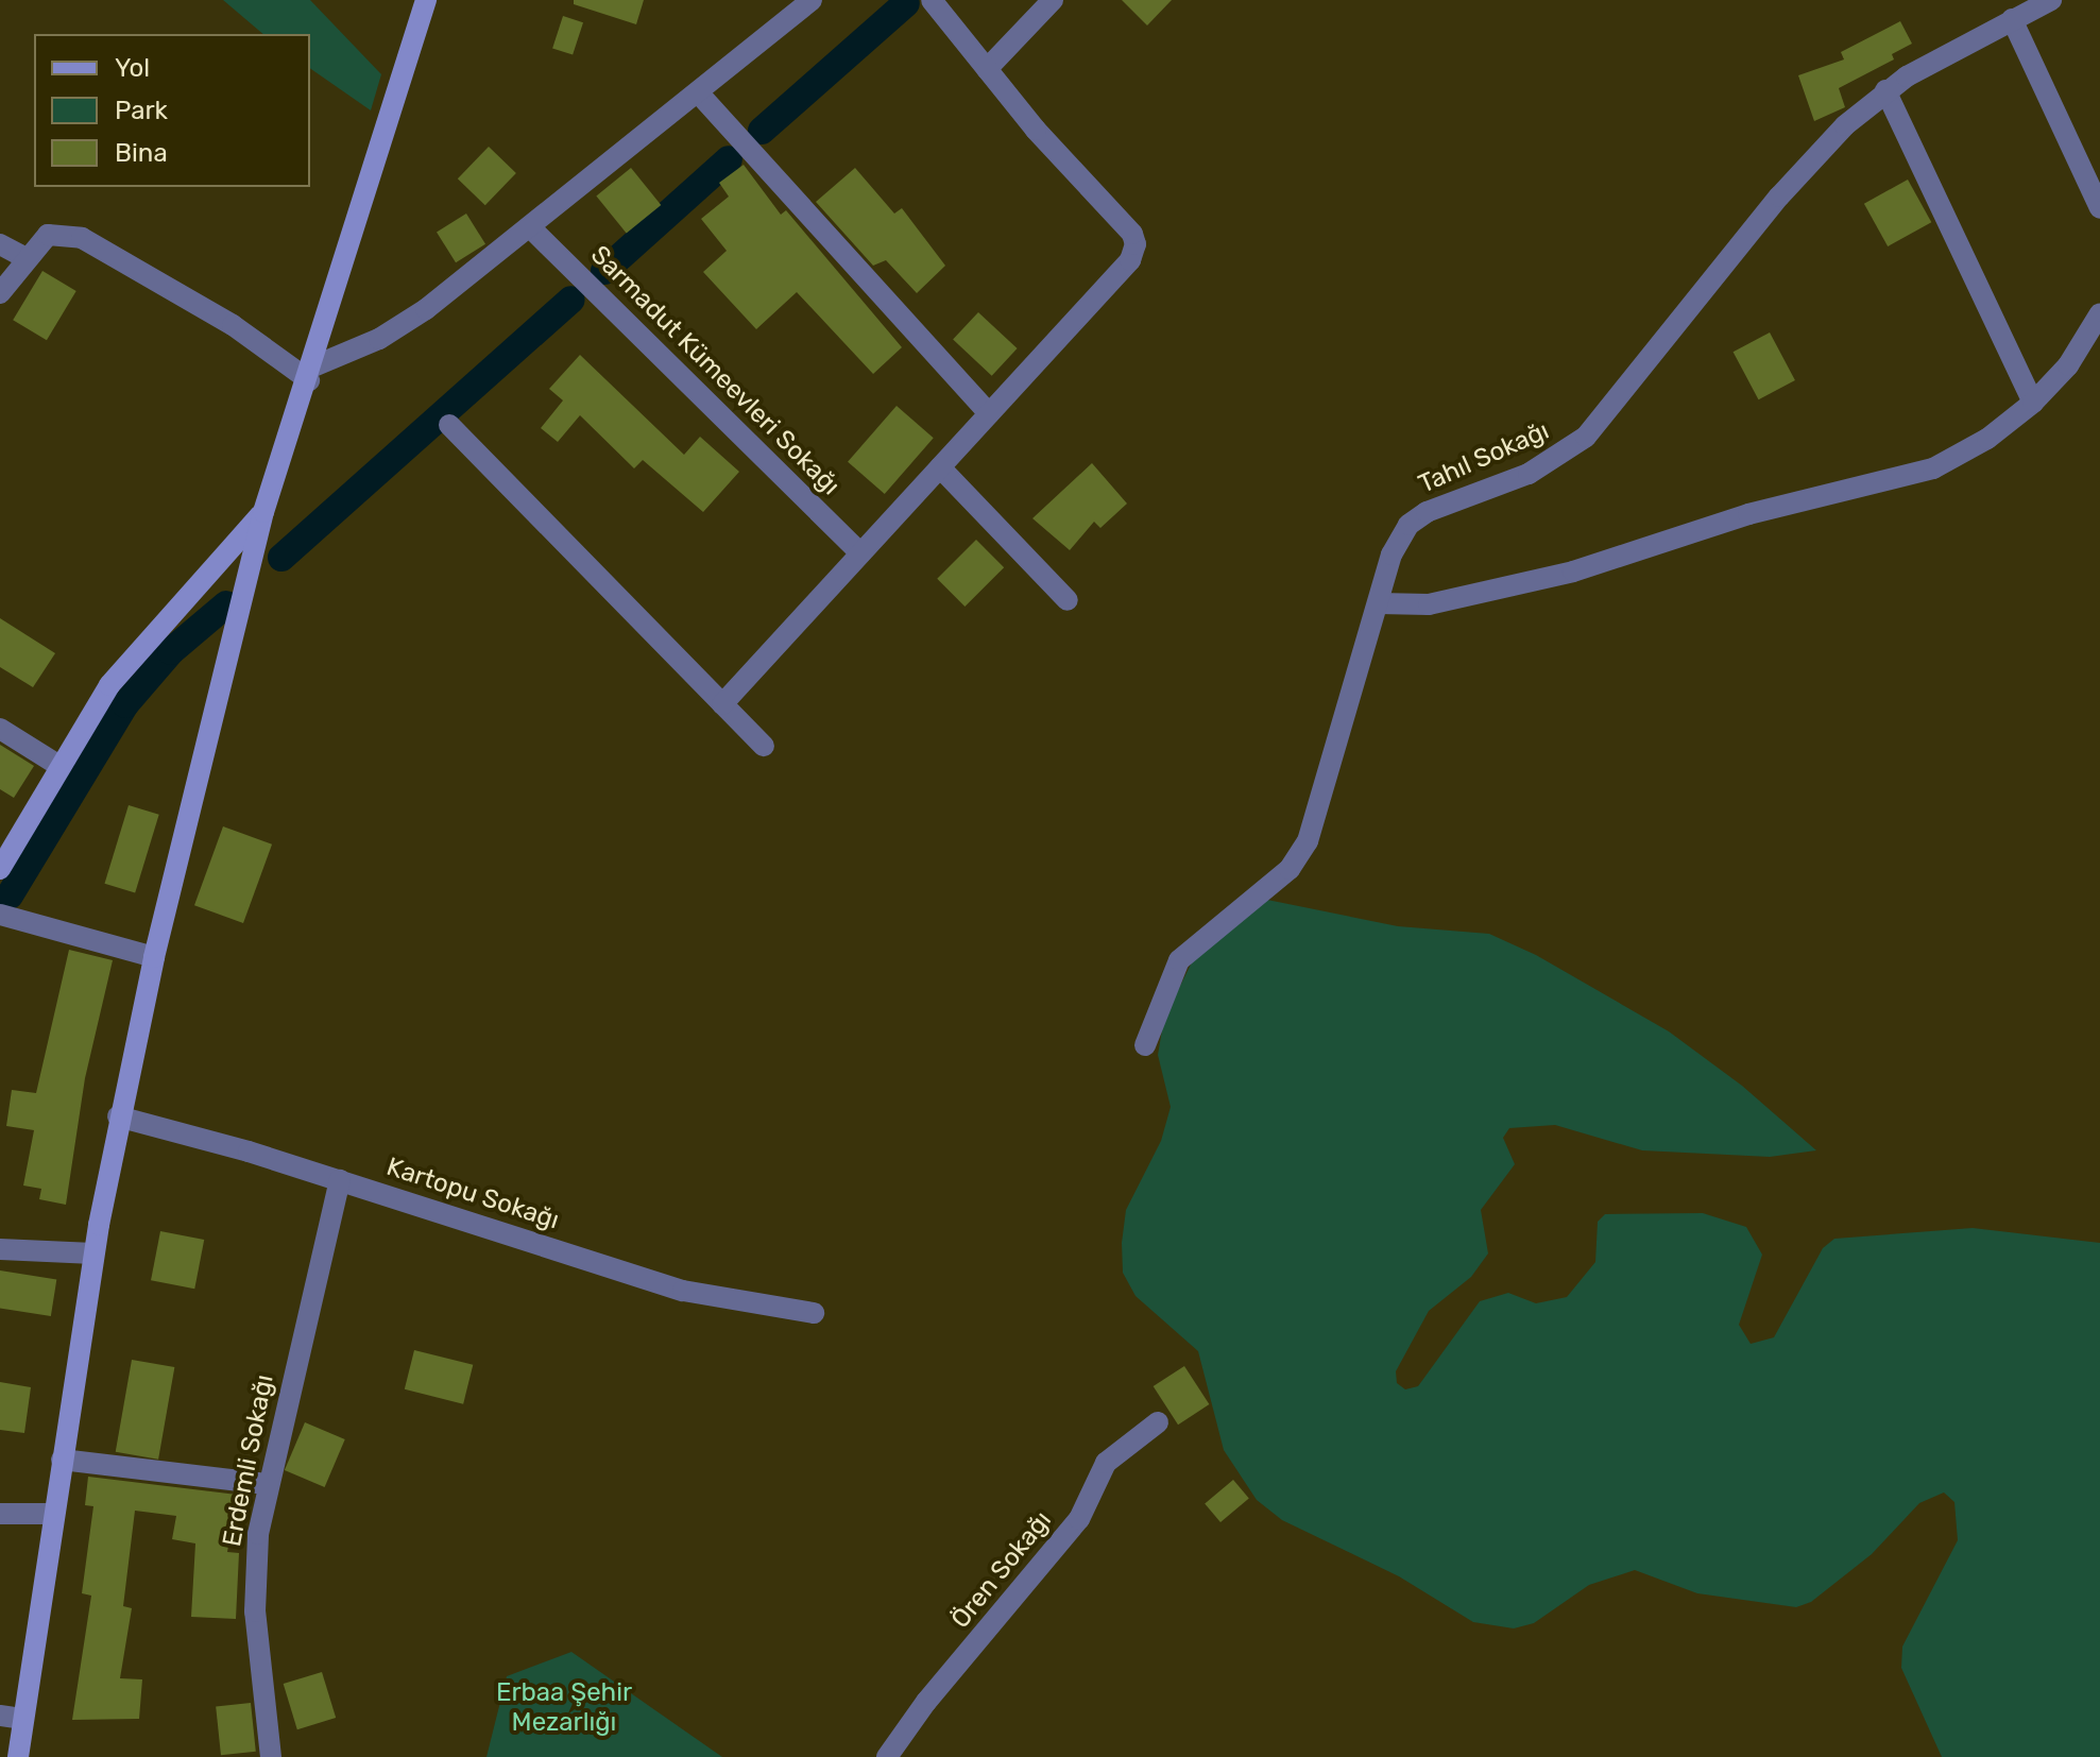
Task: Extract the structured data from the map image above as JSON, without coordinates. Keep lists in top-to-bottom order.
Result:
{
  "streets": {
    "street": [
      "Sarmadut Kümeevleri Sokağı",
      "Tahıl Sokağı",
      "Kartopu Sokağı",
      "Erdemli Sokağı",
      "Ören Sokağı"
    ]
  },
  "crossings": [
    ["Kartopu Sokağı", "Erdemli Sokağı"]
  ],
  "parks": ["Erbaa Şehir Mezarlığı"],
  "legend": ["Yol", "Park", "Bina"]
}
